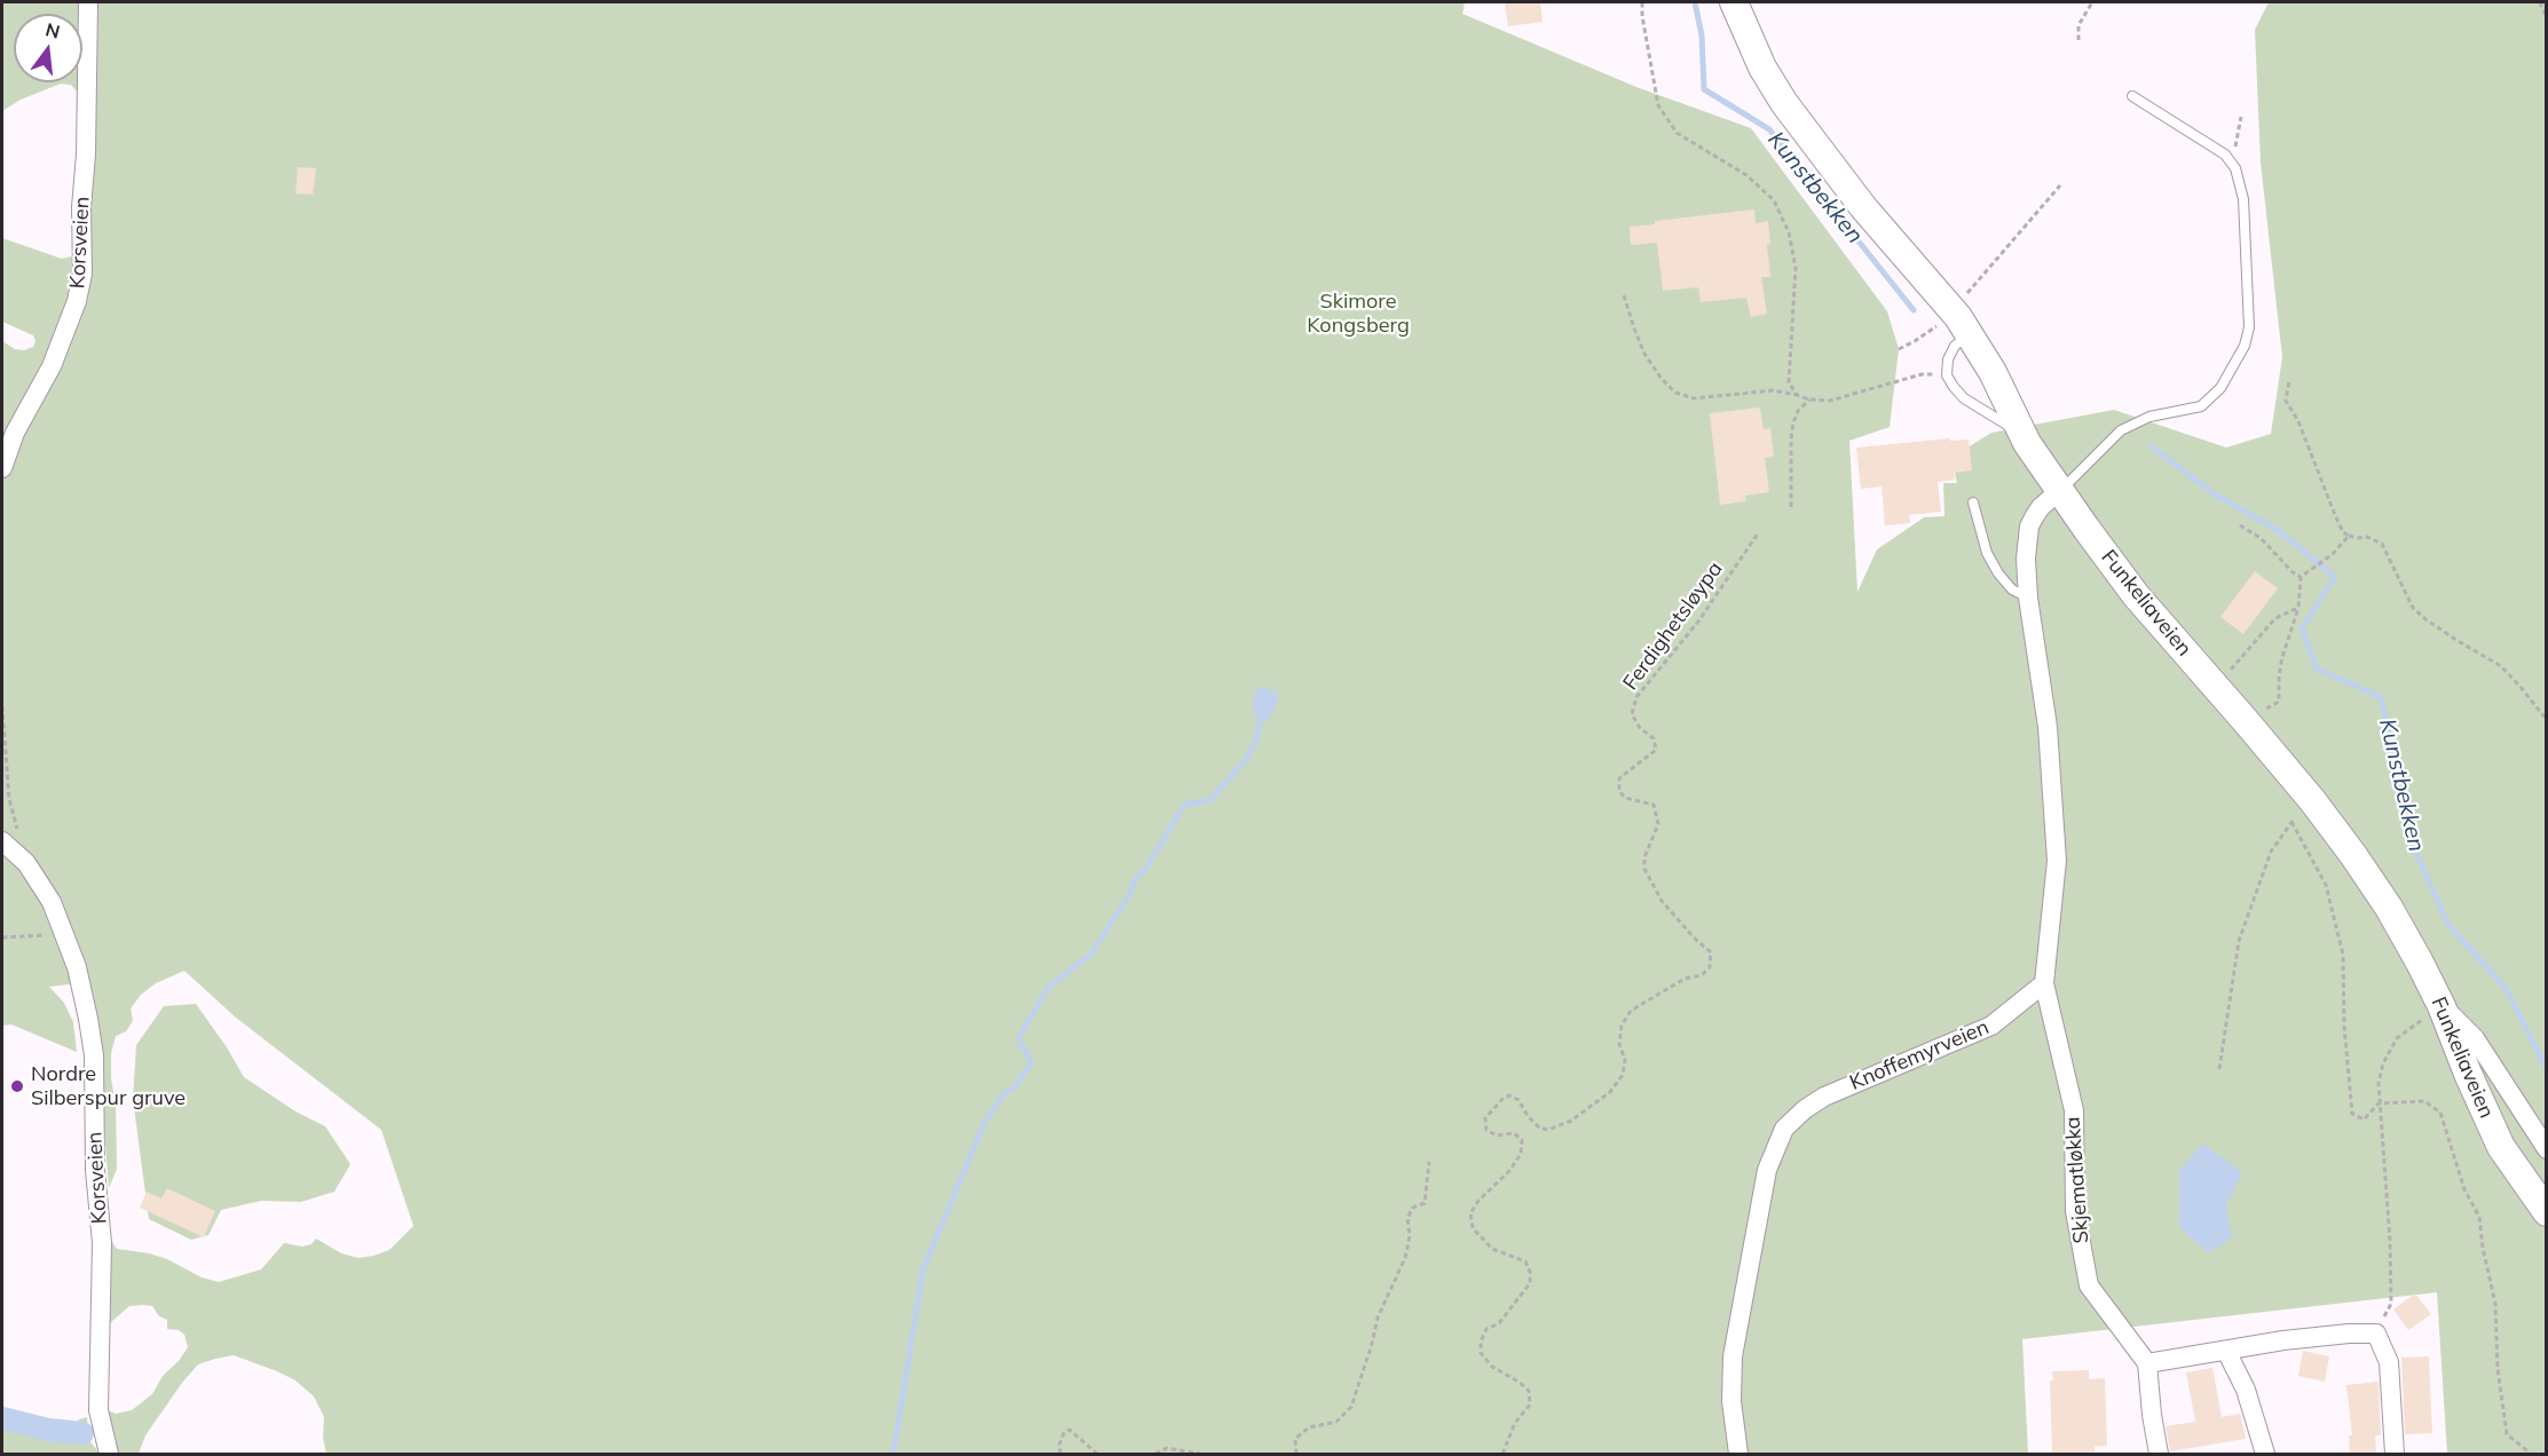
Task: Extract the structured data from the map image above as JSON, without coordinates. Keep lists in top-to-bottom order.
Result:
{
  "streets": {
    "street": [
      "Korsveien",
      "Funkeliaveien",
      "Knoffemyrveien",
      "Skjematløkka"
    ],
    "path": ["Ferdighetsløypa"]
  },
  "crossings": [
    ["Knoffemyrveien", "Skjematløkka"]
  ],
  "water": ["Kunstbekken"],
  "parks": ["Skimore Kongsberg"],
  "places": ["Nordre Silberspur gruve"],
  "north": "top"
}
